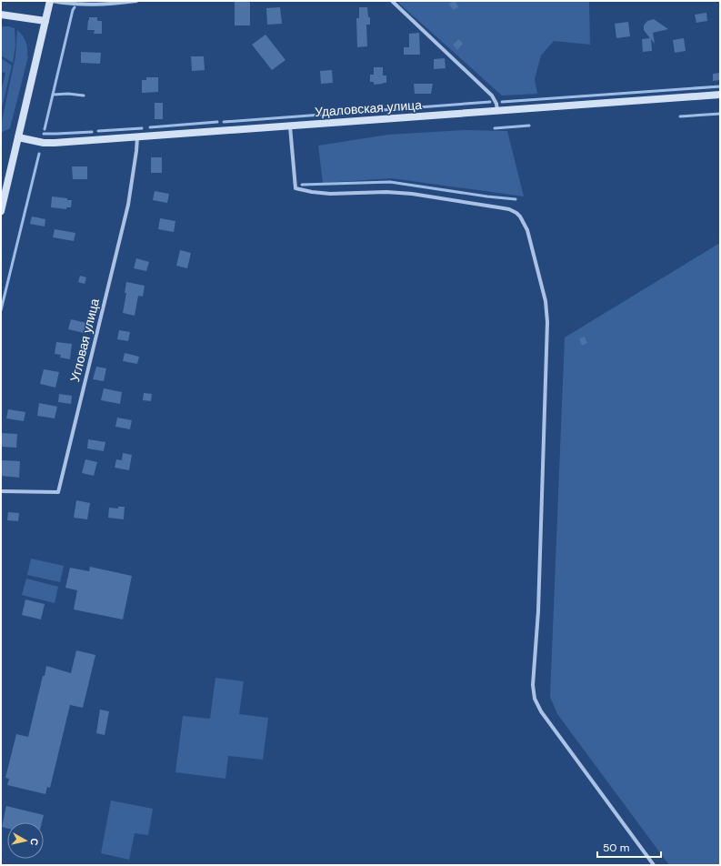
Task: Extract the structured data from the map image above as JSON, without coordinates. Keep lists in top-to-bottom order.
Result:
{
  "streets": {
    "main road": ["Удаловская улица"],
    "street": ["Угловая улица"]
  },
  "crossings": [
    ["Удаловская улица", "Угловая улица"]
  ],
  "scale_bar": "50 m",
  "north": "right"
}
